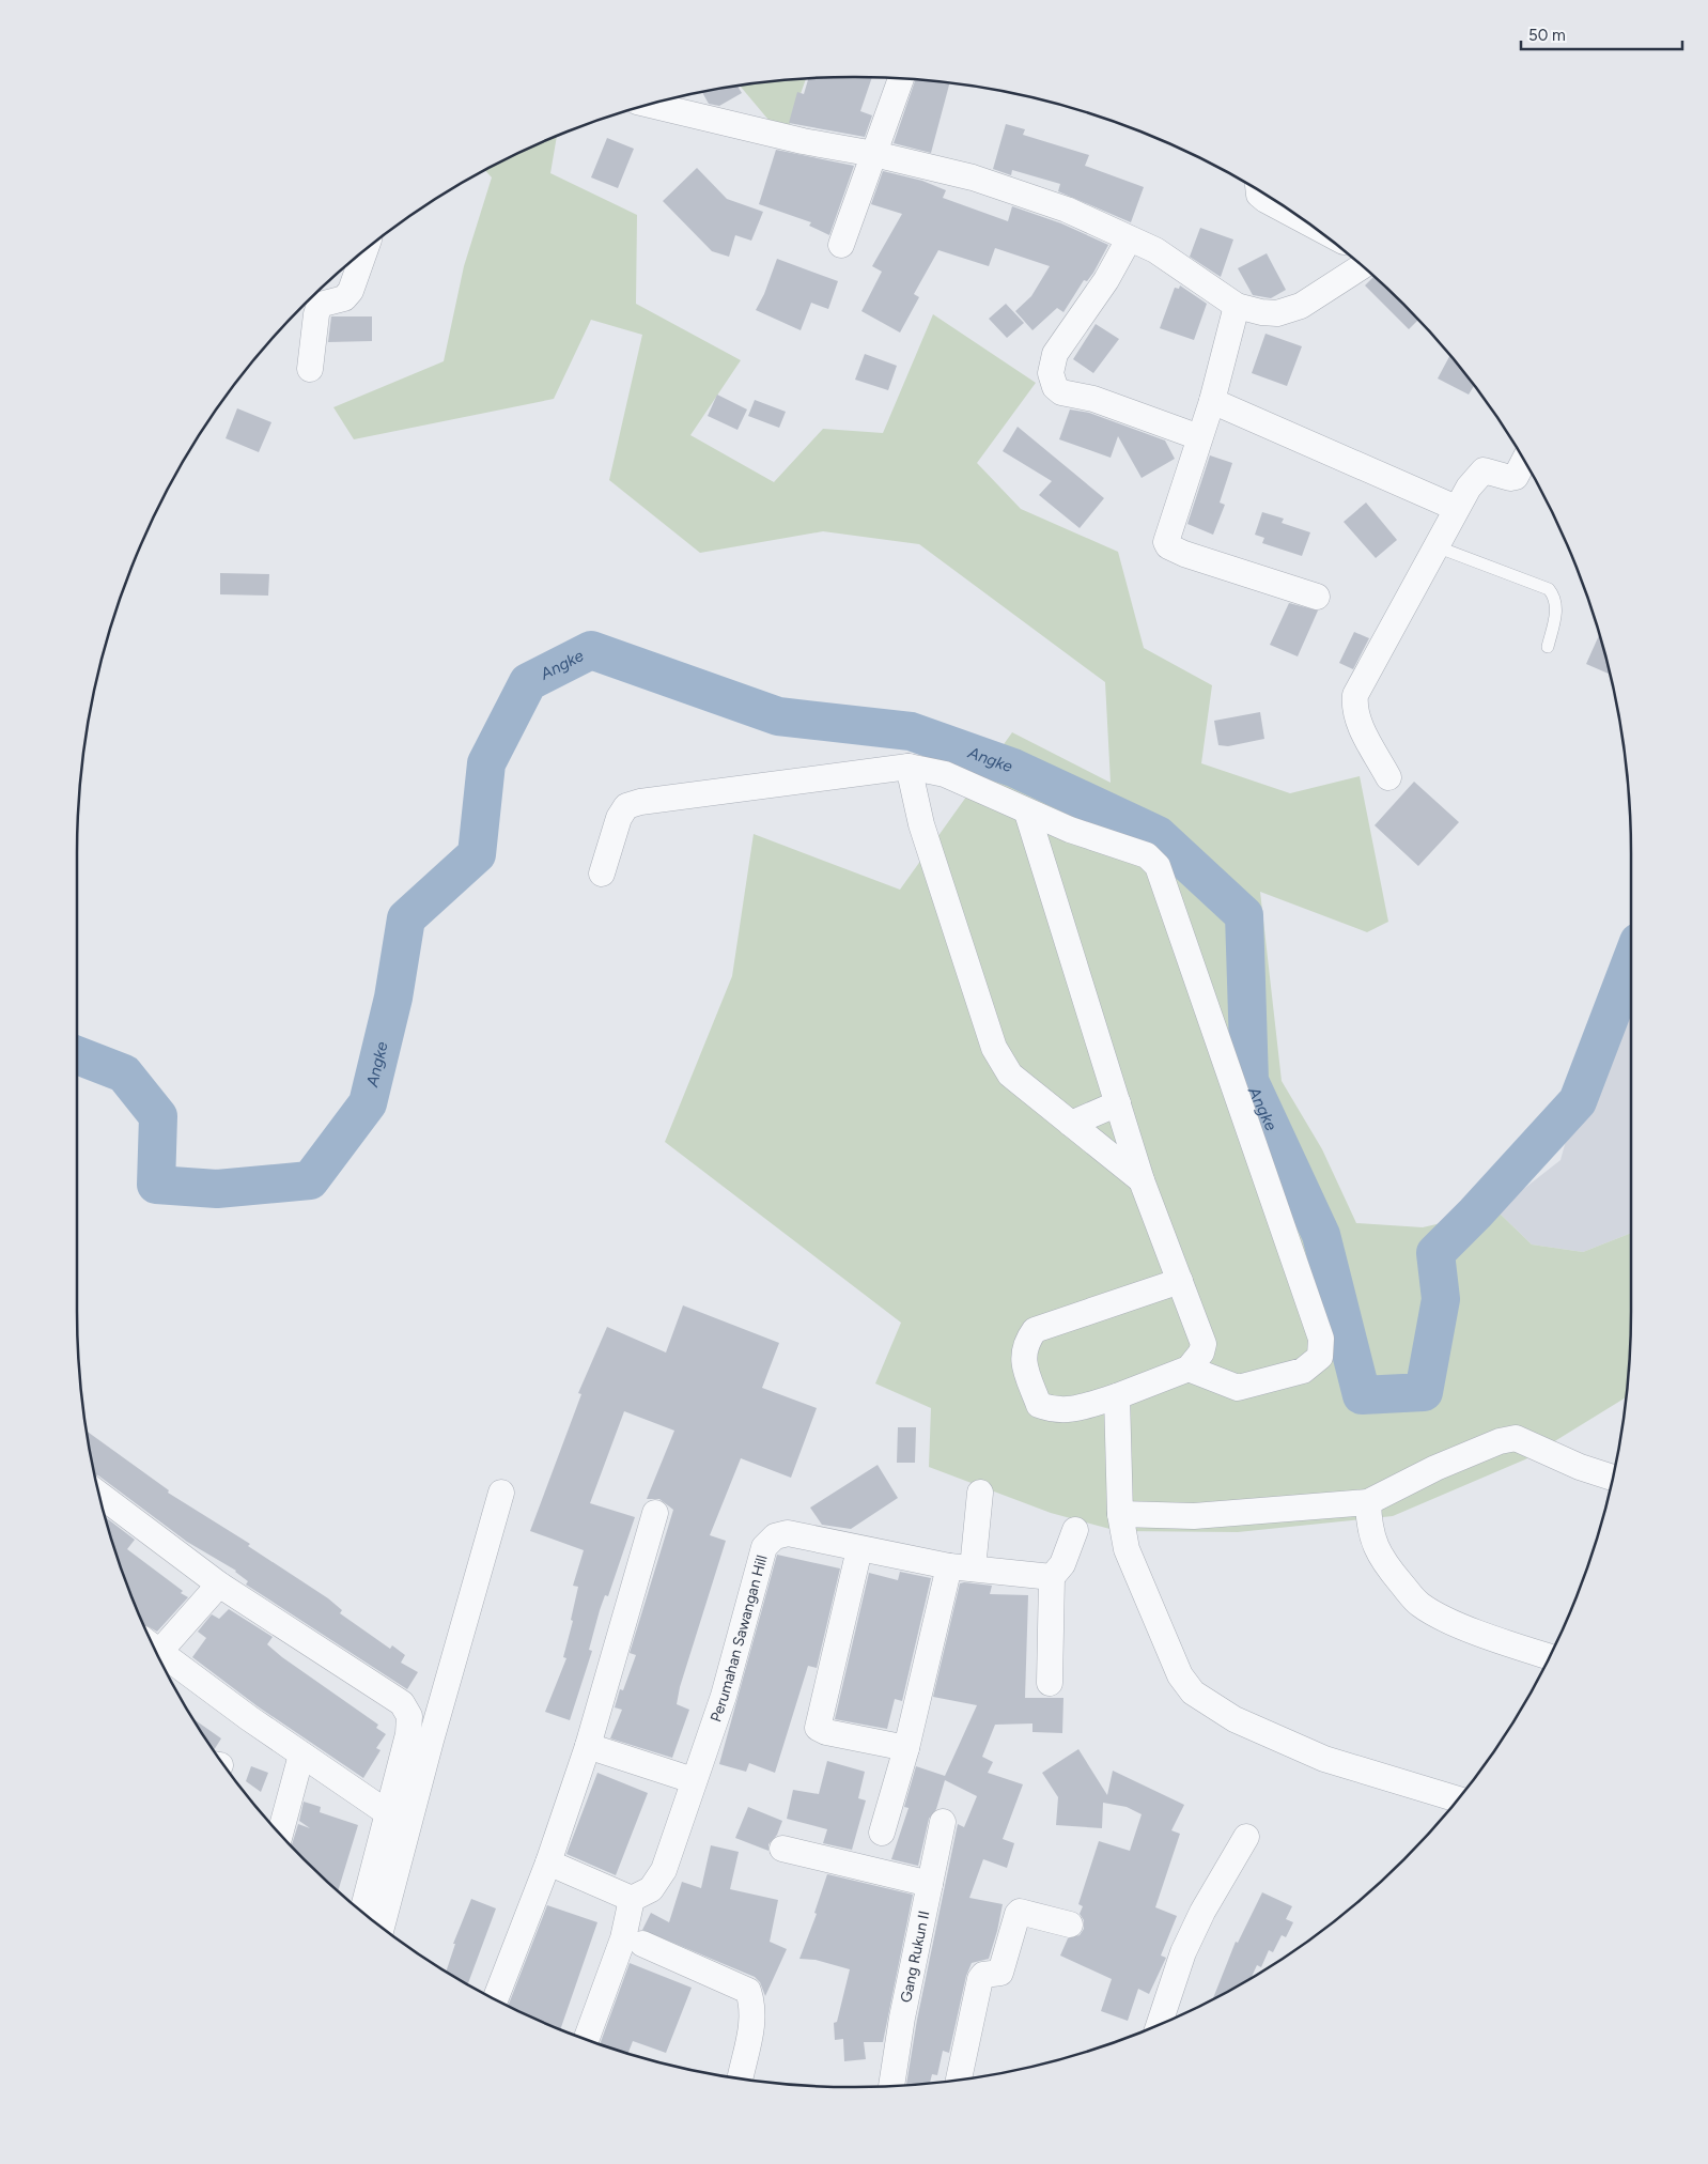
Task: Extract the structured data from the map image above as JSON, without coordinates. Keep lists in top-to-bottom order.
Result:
{
  "streets": {
    "street": ["Perumahan Sawangan Hill", "Gang Rukun II"]
  },
  "water": ["Angke"],
  "scale_bar": "50 m"
}
